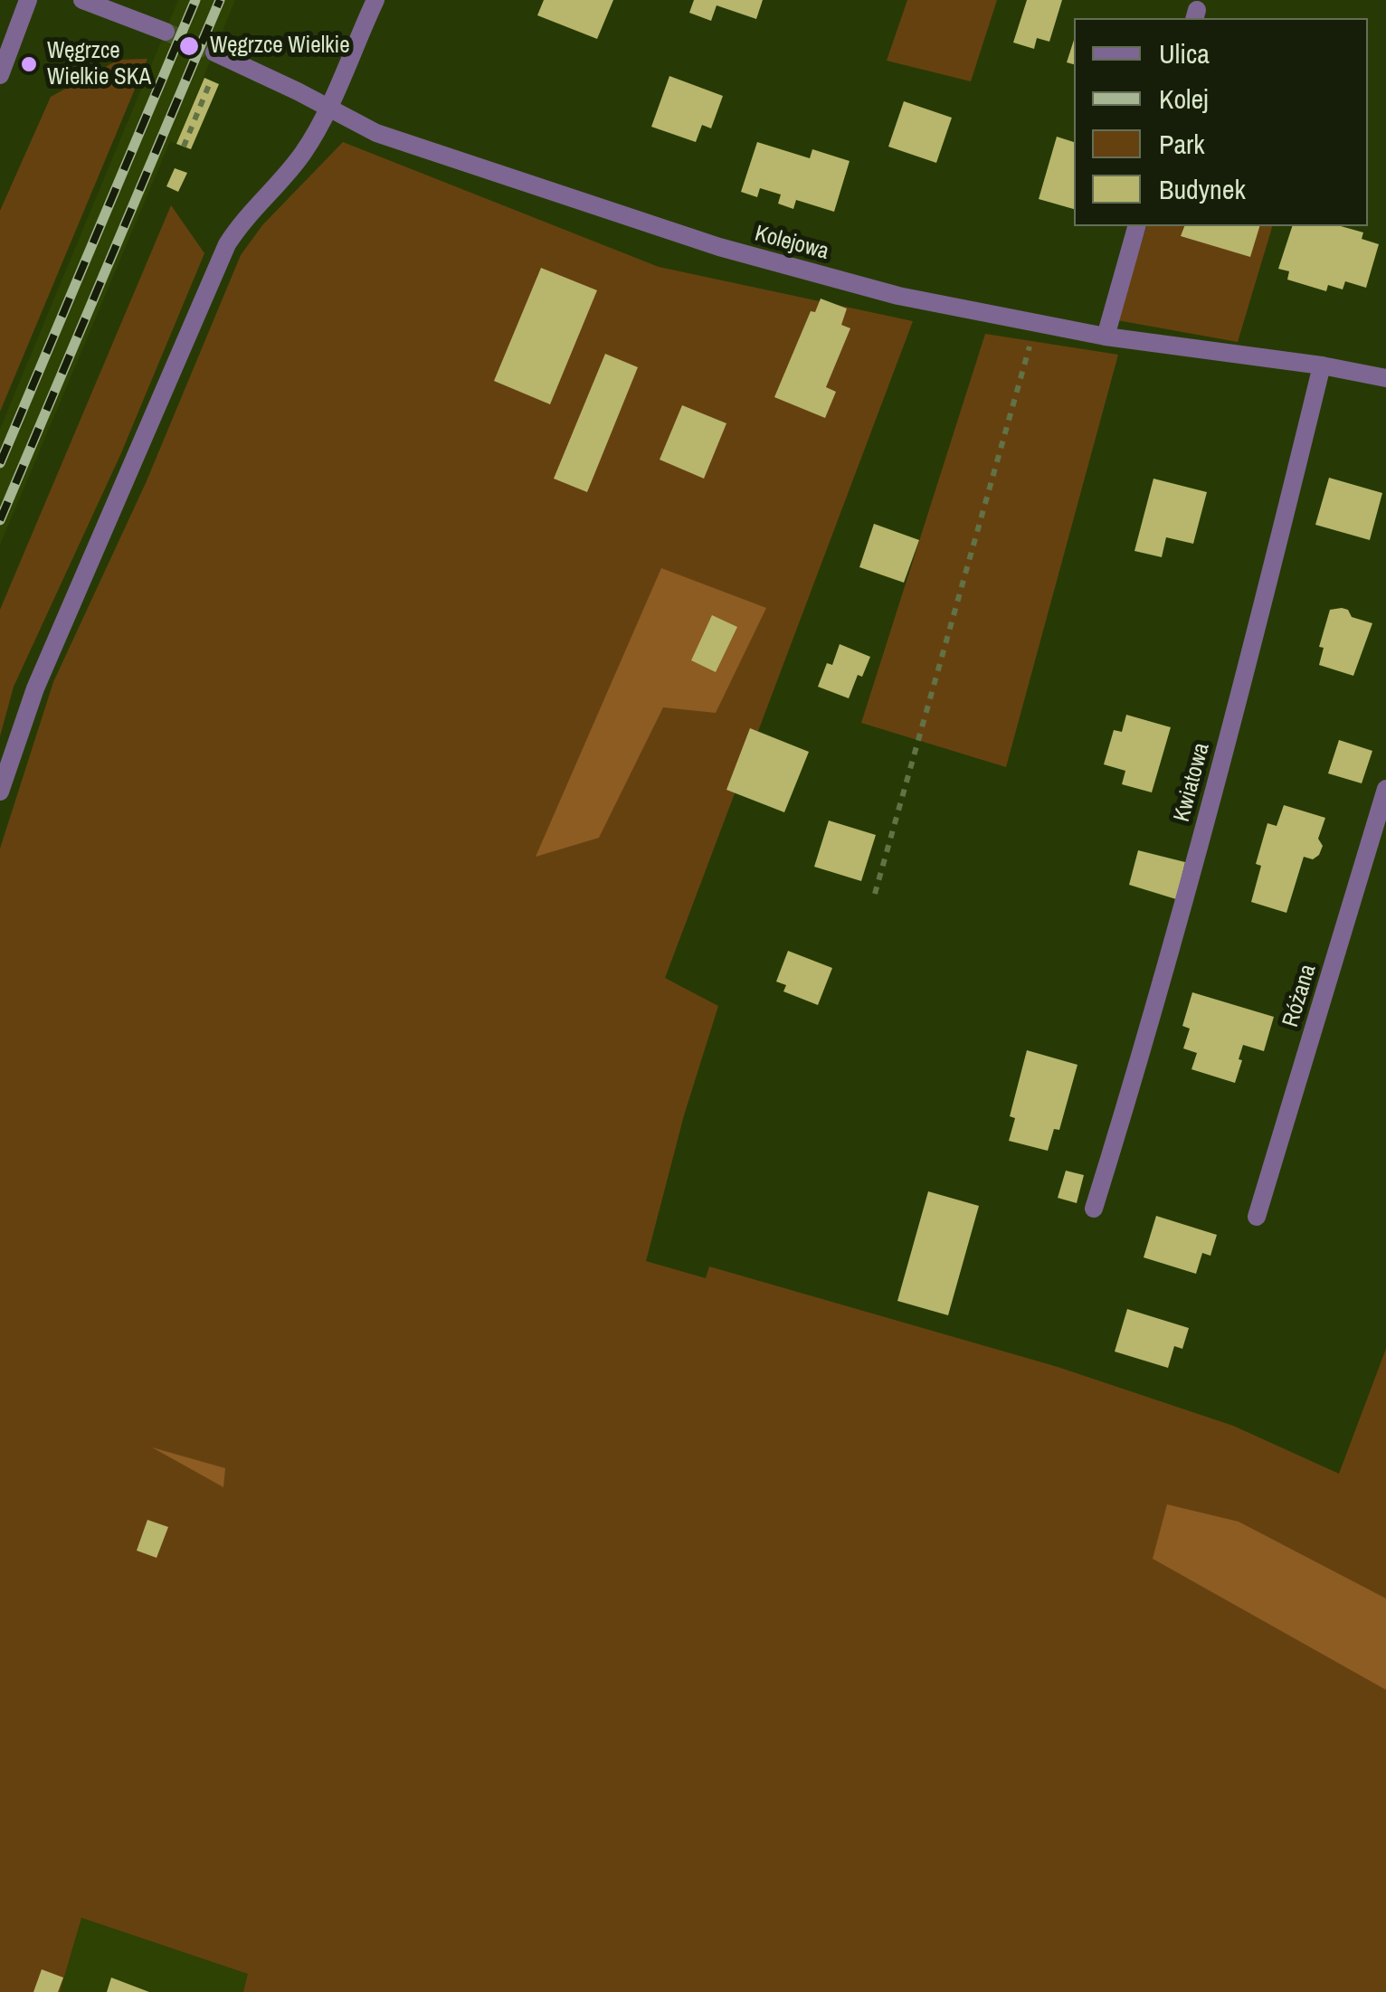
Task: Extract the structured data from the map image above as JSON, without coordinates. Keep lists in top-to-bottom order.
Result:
{
  "streets": {
    "street": ["Kolejowa", "Kwiatowa", "Różana"]
  },
  "crossings": [
    ["Kolejowa", "Kwiatowa"]
  ],
  "places": ["Węgrzce Wielkie", "Węgrzce Wielkie SKA"],
  "legend": [
    "Ulica",
    "Kolej",
    "Park",
    "Budynek"
  ]
}
